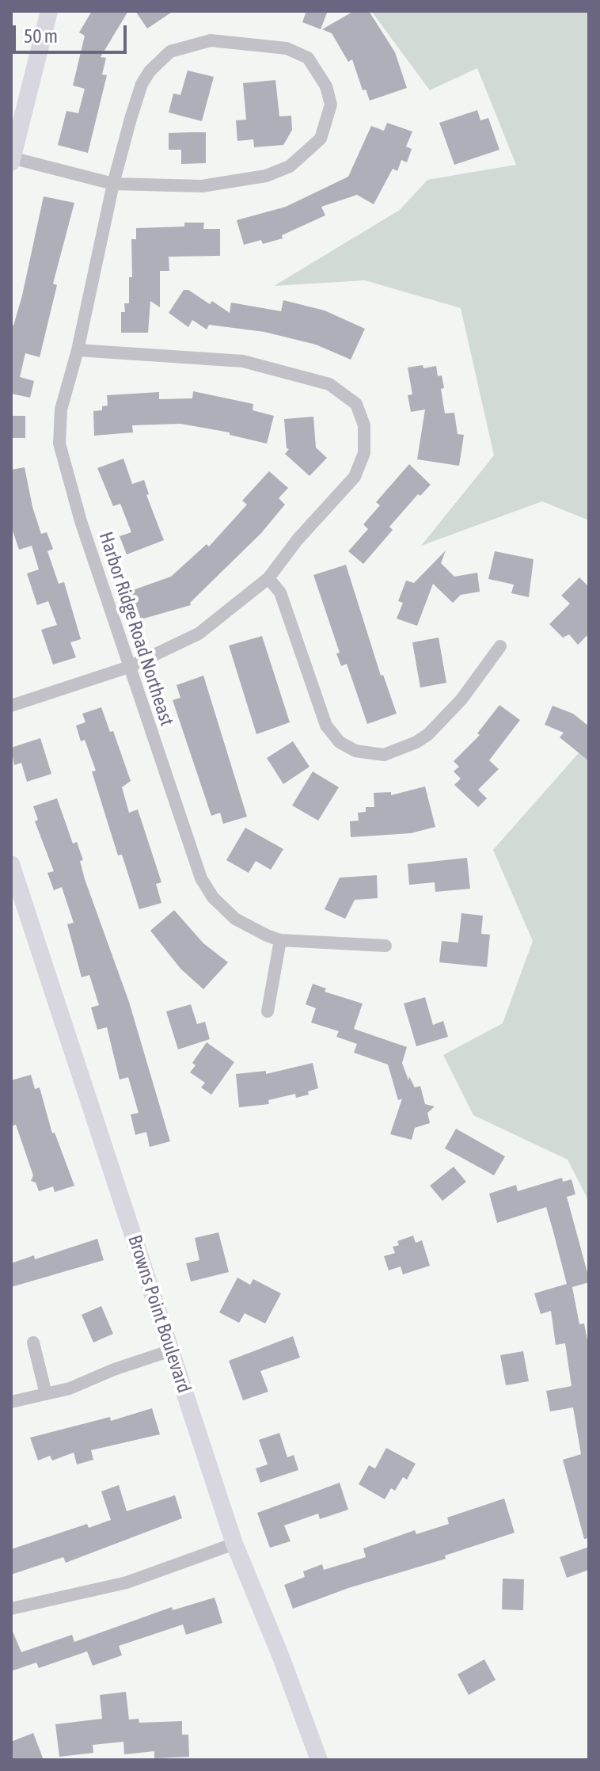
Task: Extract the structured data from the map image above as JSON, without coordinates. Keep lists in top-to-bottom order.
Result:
{
  "streets": {
    "street": ["Harbor Ridge Road Northeast", "Browns Point Boulevard"]
  },
  "scale_bar": "50 m"
}
